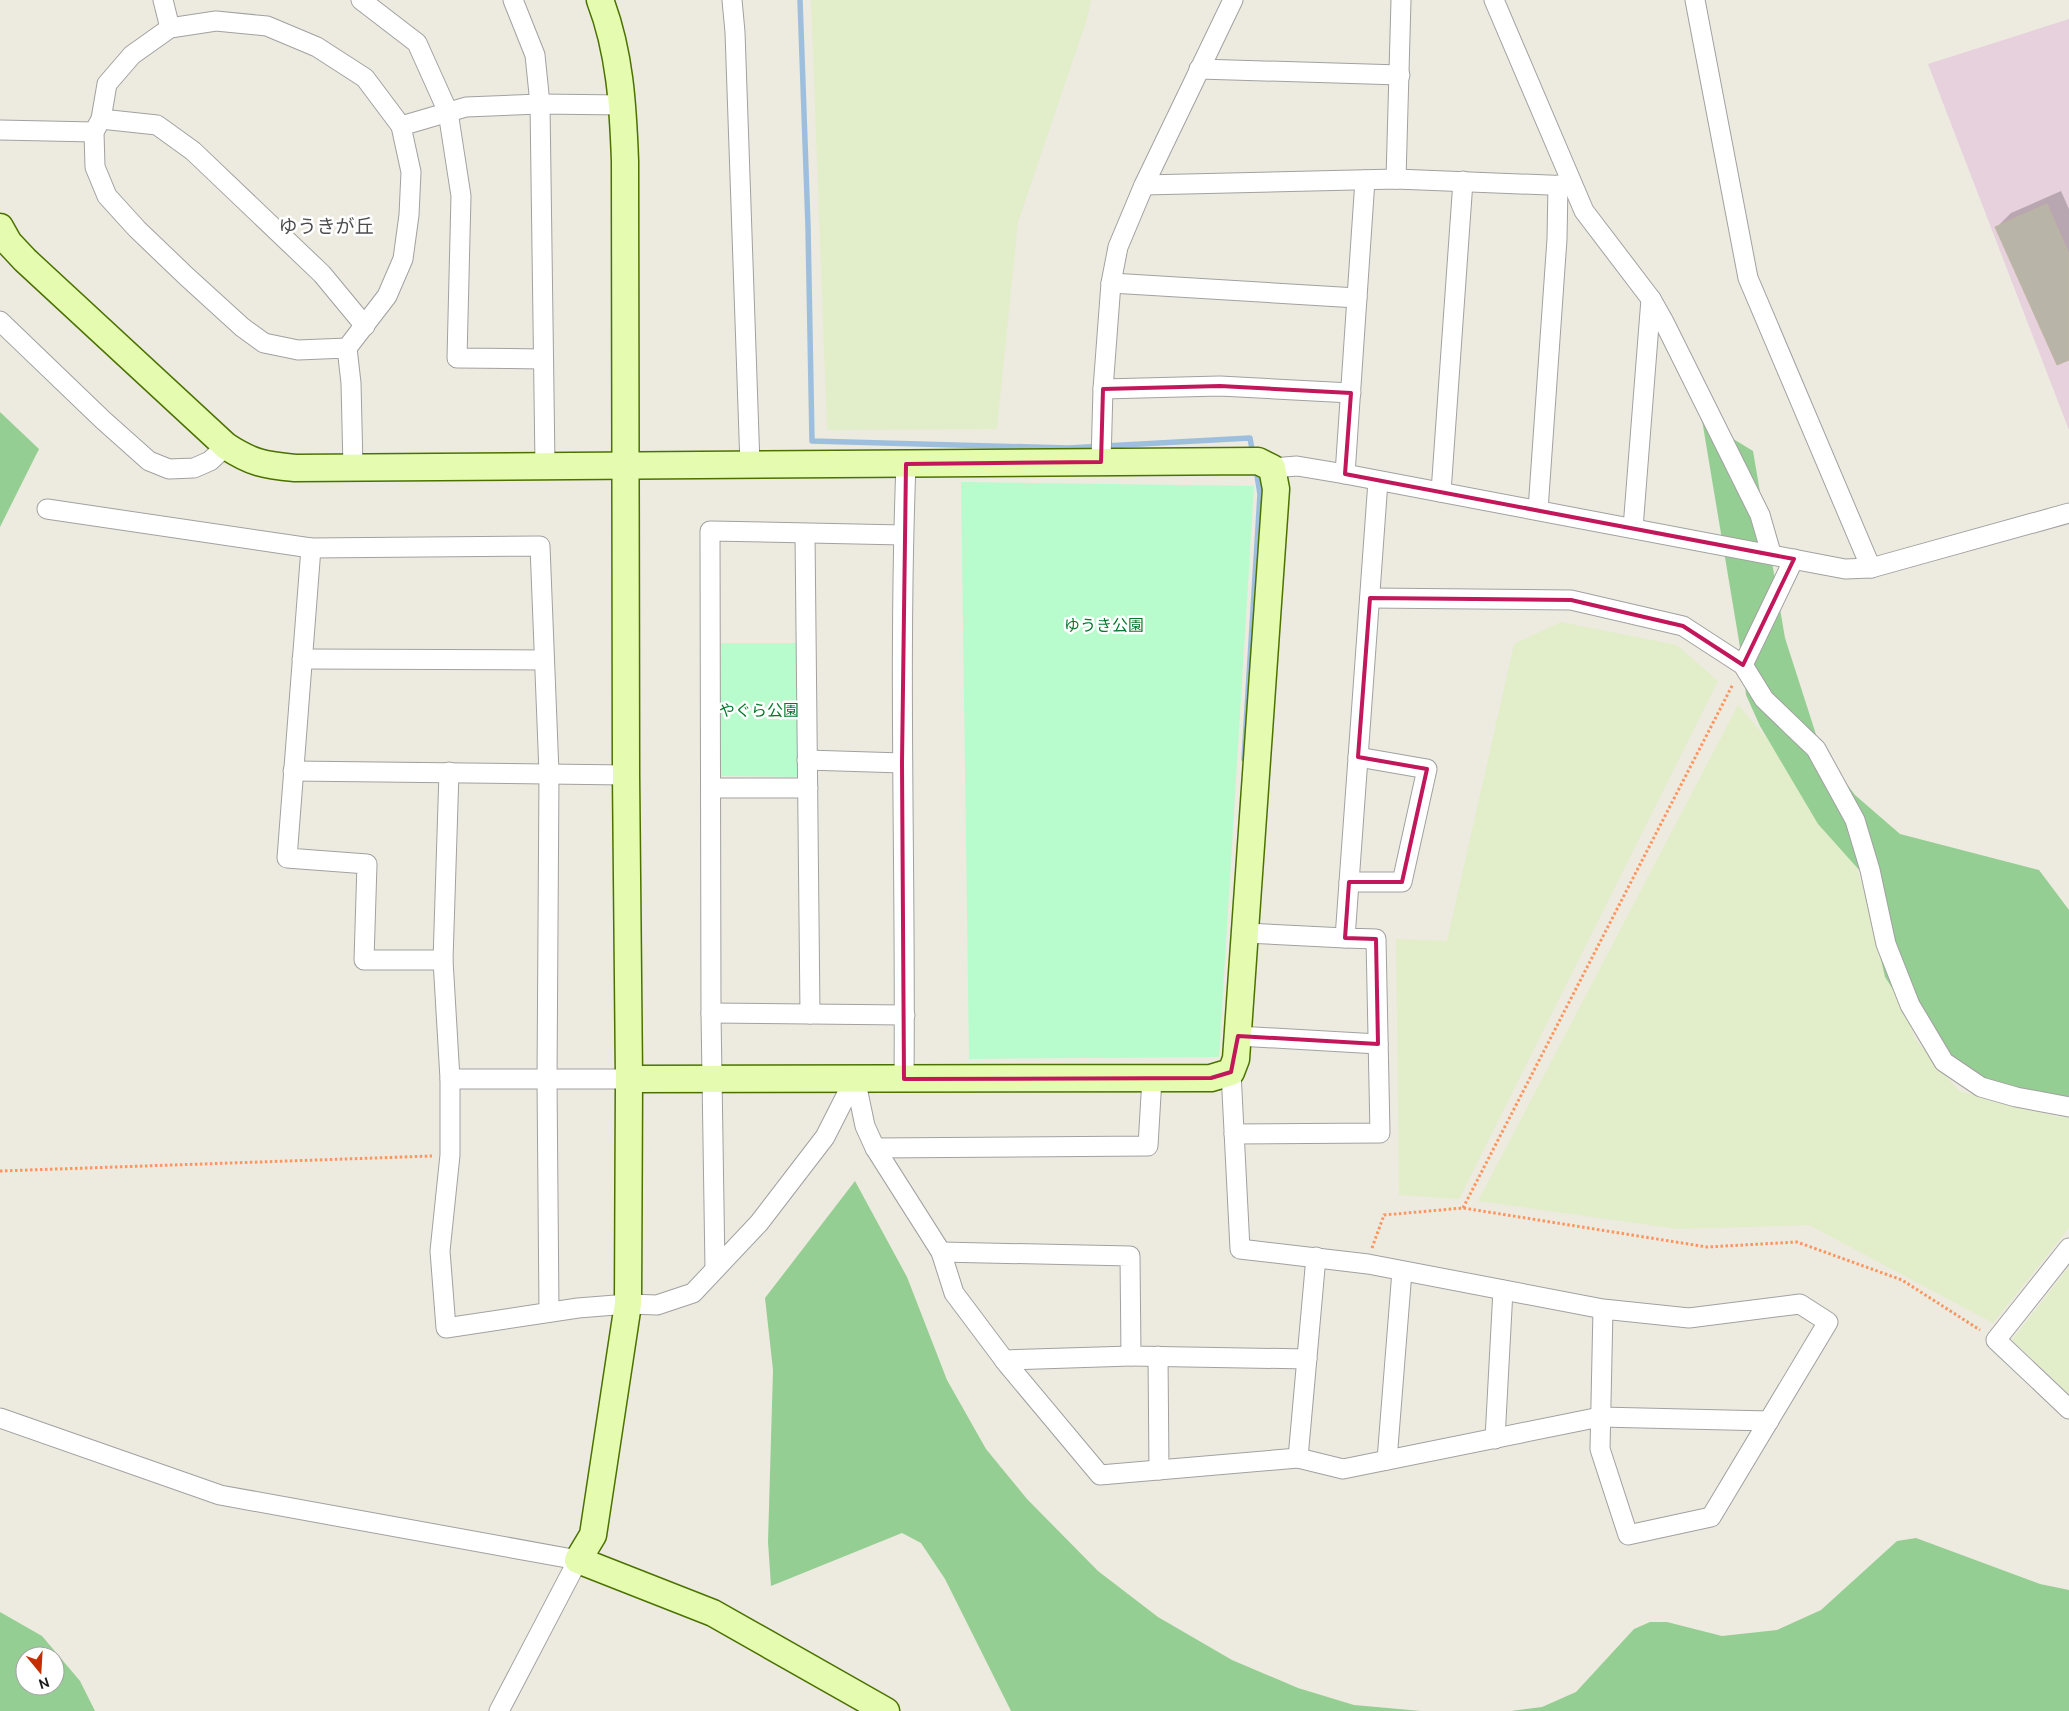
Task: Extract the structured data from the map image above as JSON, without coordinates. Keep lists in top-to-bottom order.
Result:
{
  "districts": ["ゆうきが丘"],
  "parks": ["ゆうき公園", "やぐら公園"],
  "north": "bottom"
}
